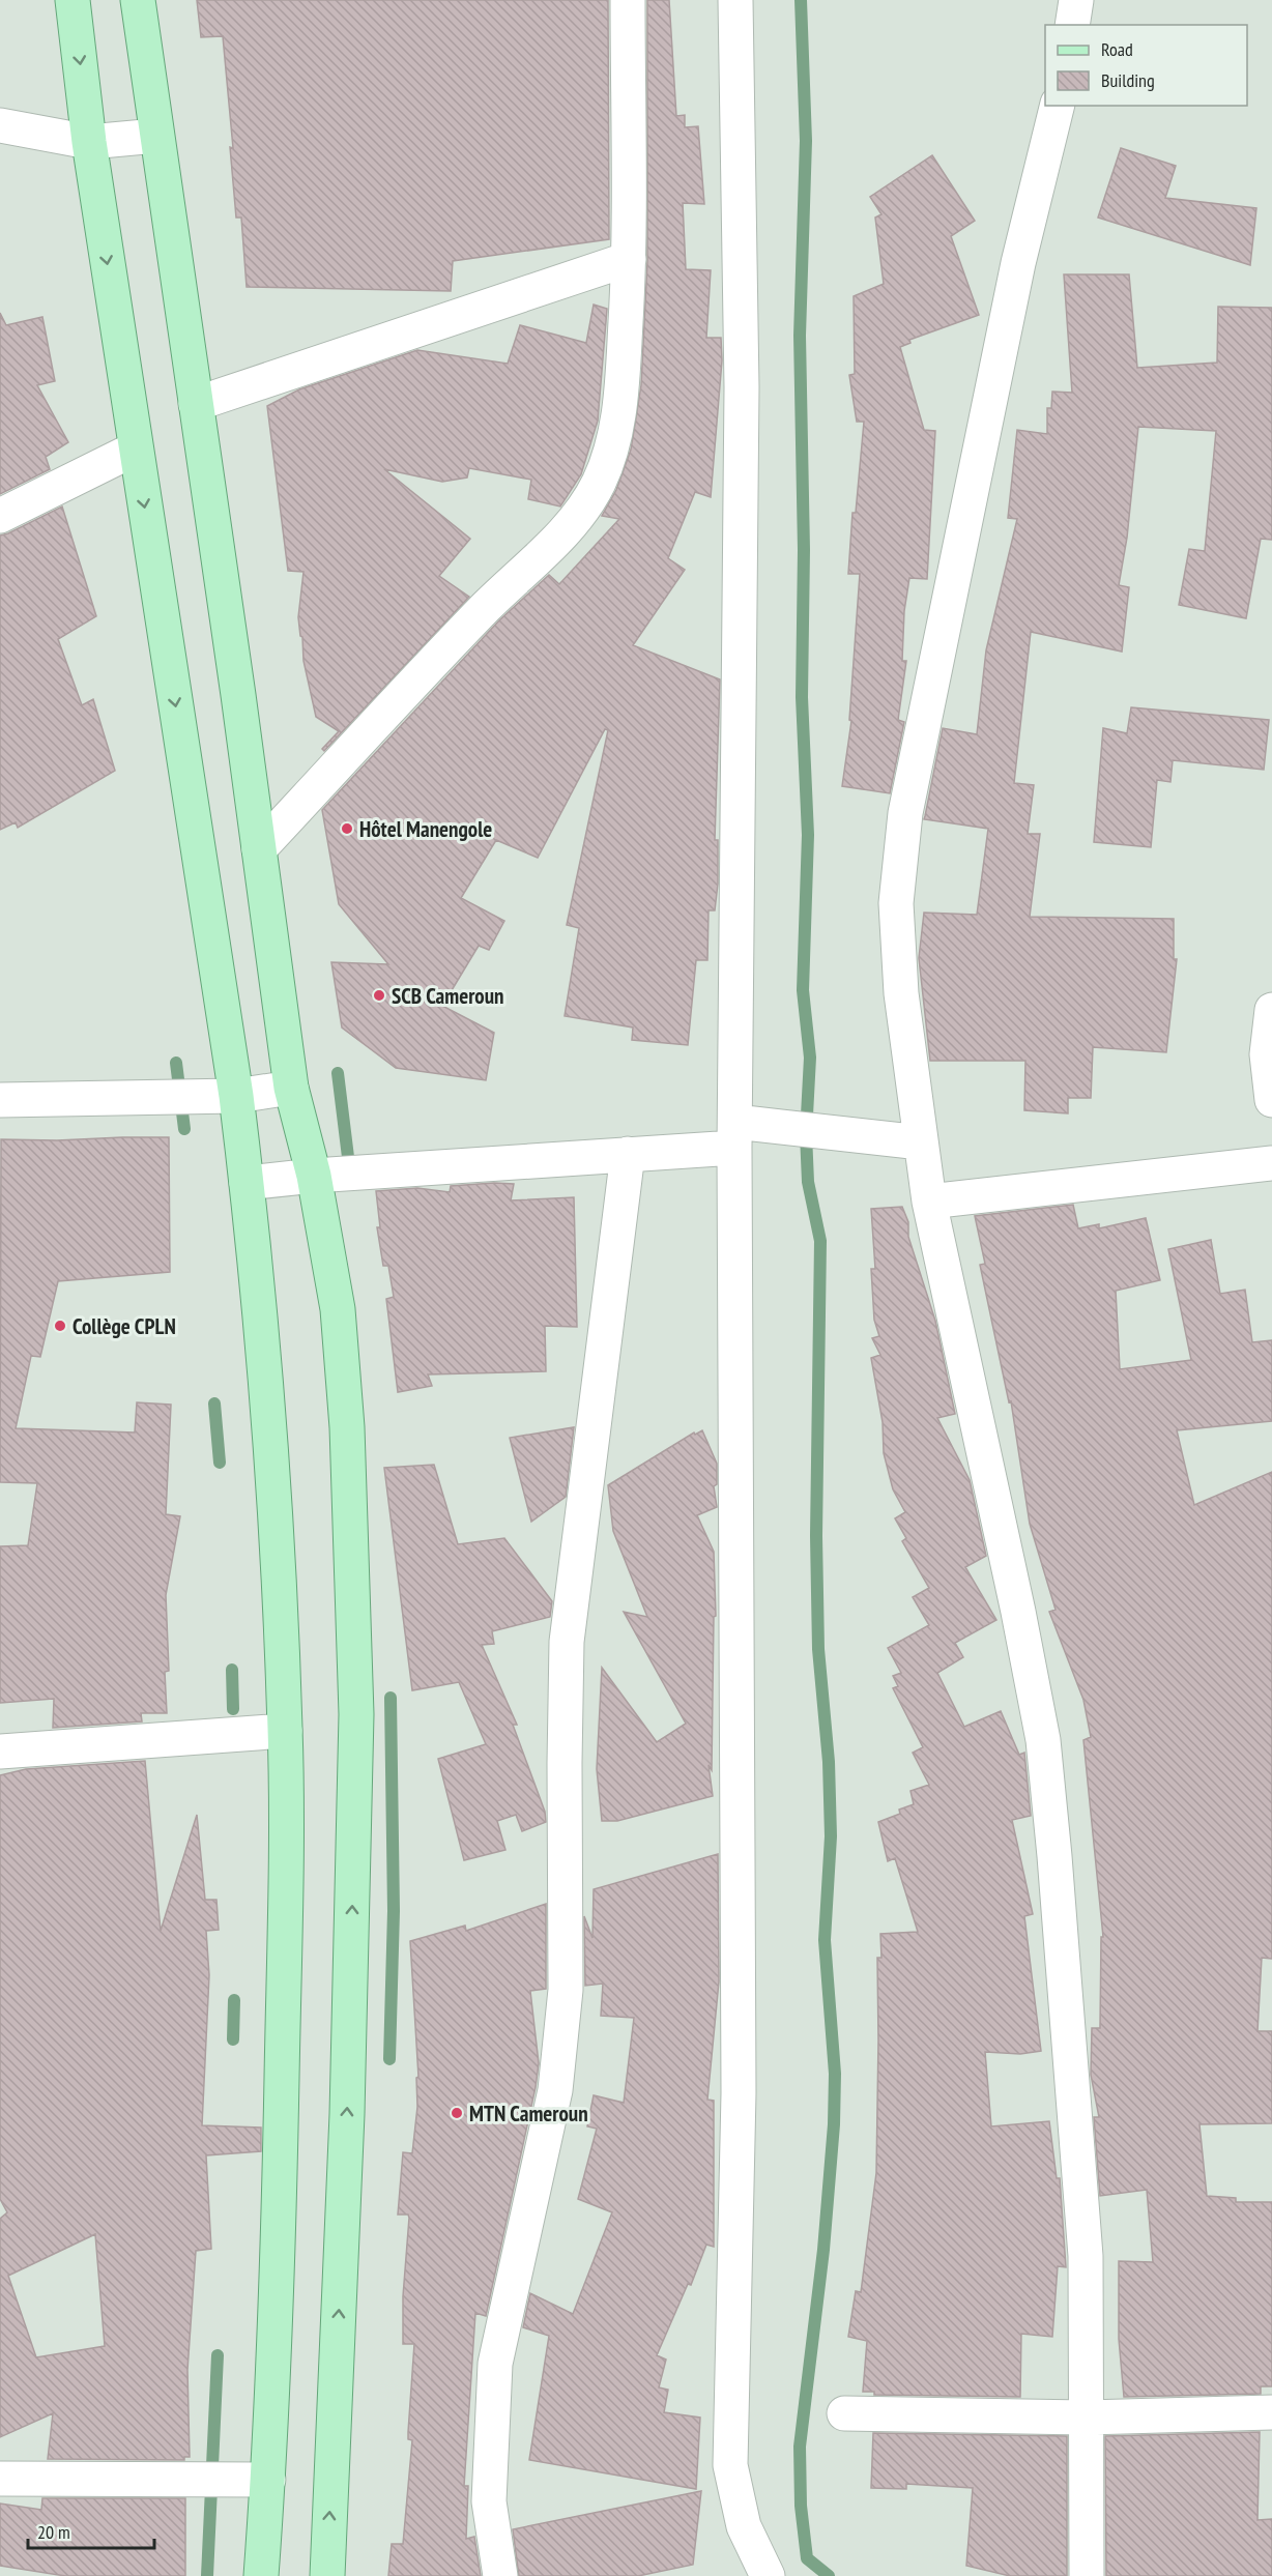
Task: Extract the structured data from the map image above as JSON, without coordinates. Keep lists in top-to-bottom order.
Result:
{
  "places": [
    "Hôtel Manengole",
    "SCB Cameroun",
    "Collège CPLN",
    "MTN Cameroun"
  ],
  "legend": ["Road", "Building"],
  "scale_bar": "20 m"
}
